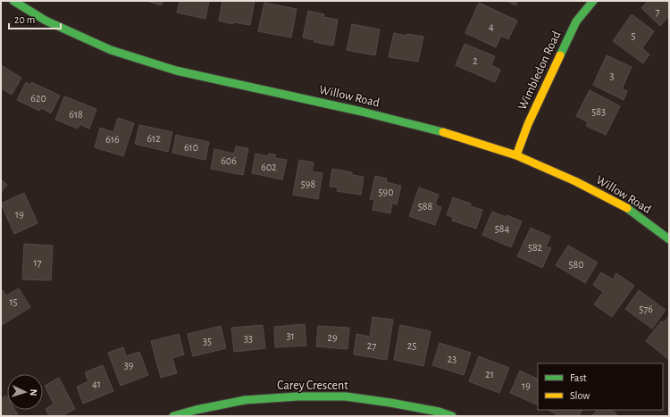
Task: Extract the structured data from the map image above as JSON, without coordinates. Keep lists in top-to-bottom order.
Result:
{
  "streets": {
    "street": ["Wimbledon Road", "Willow Road", "Carey Crescent"]
  },
  "crossings": [
    ["Wimbledon Road", "Willow Road"]
  ],
  "house_numbers": [
    "7",
    "4",
    "5",
    "2",
    "3",
    "620",
    "583",
    "618",
    "612",
    "616",
    "610",
    "606",
    "602",
    "598",
    "590",
    "588",
    "19",
    "584",
    "582",
    "17",
    "580",
    "15",
    "576",
    "31",
    "29",
    "33",
    "35",
    "27",
    "25",
    "23",
    "39",
    "21",
    "41",
    "19"
  ],
  "legend": ["Fast", "Slow"],
  "scale_bar": "20 m",
  "north": "right"
}
